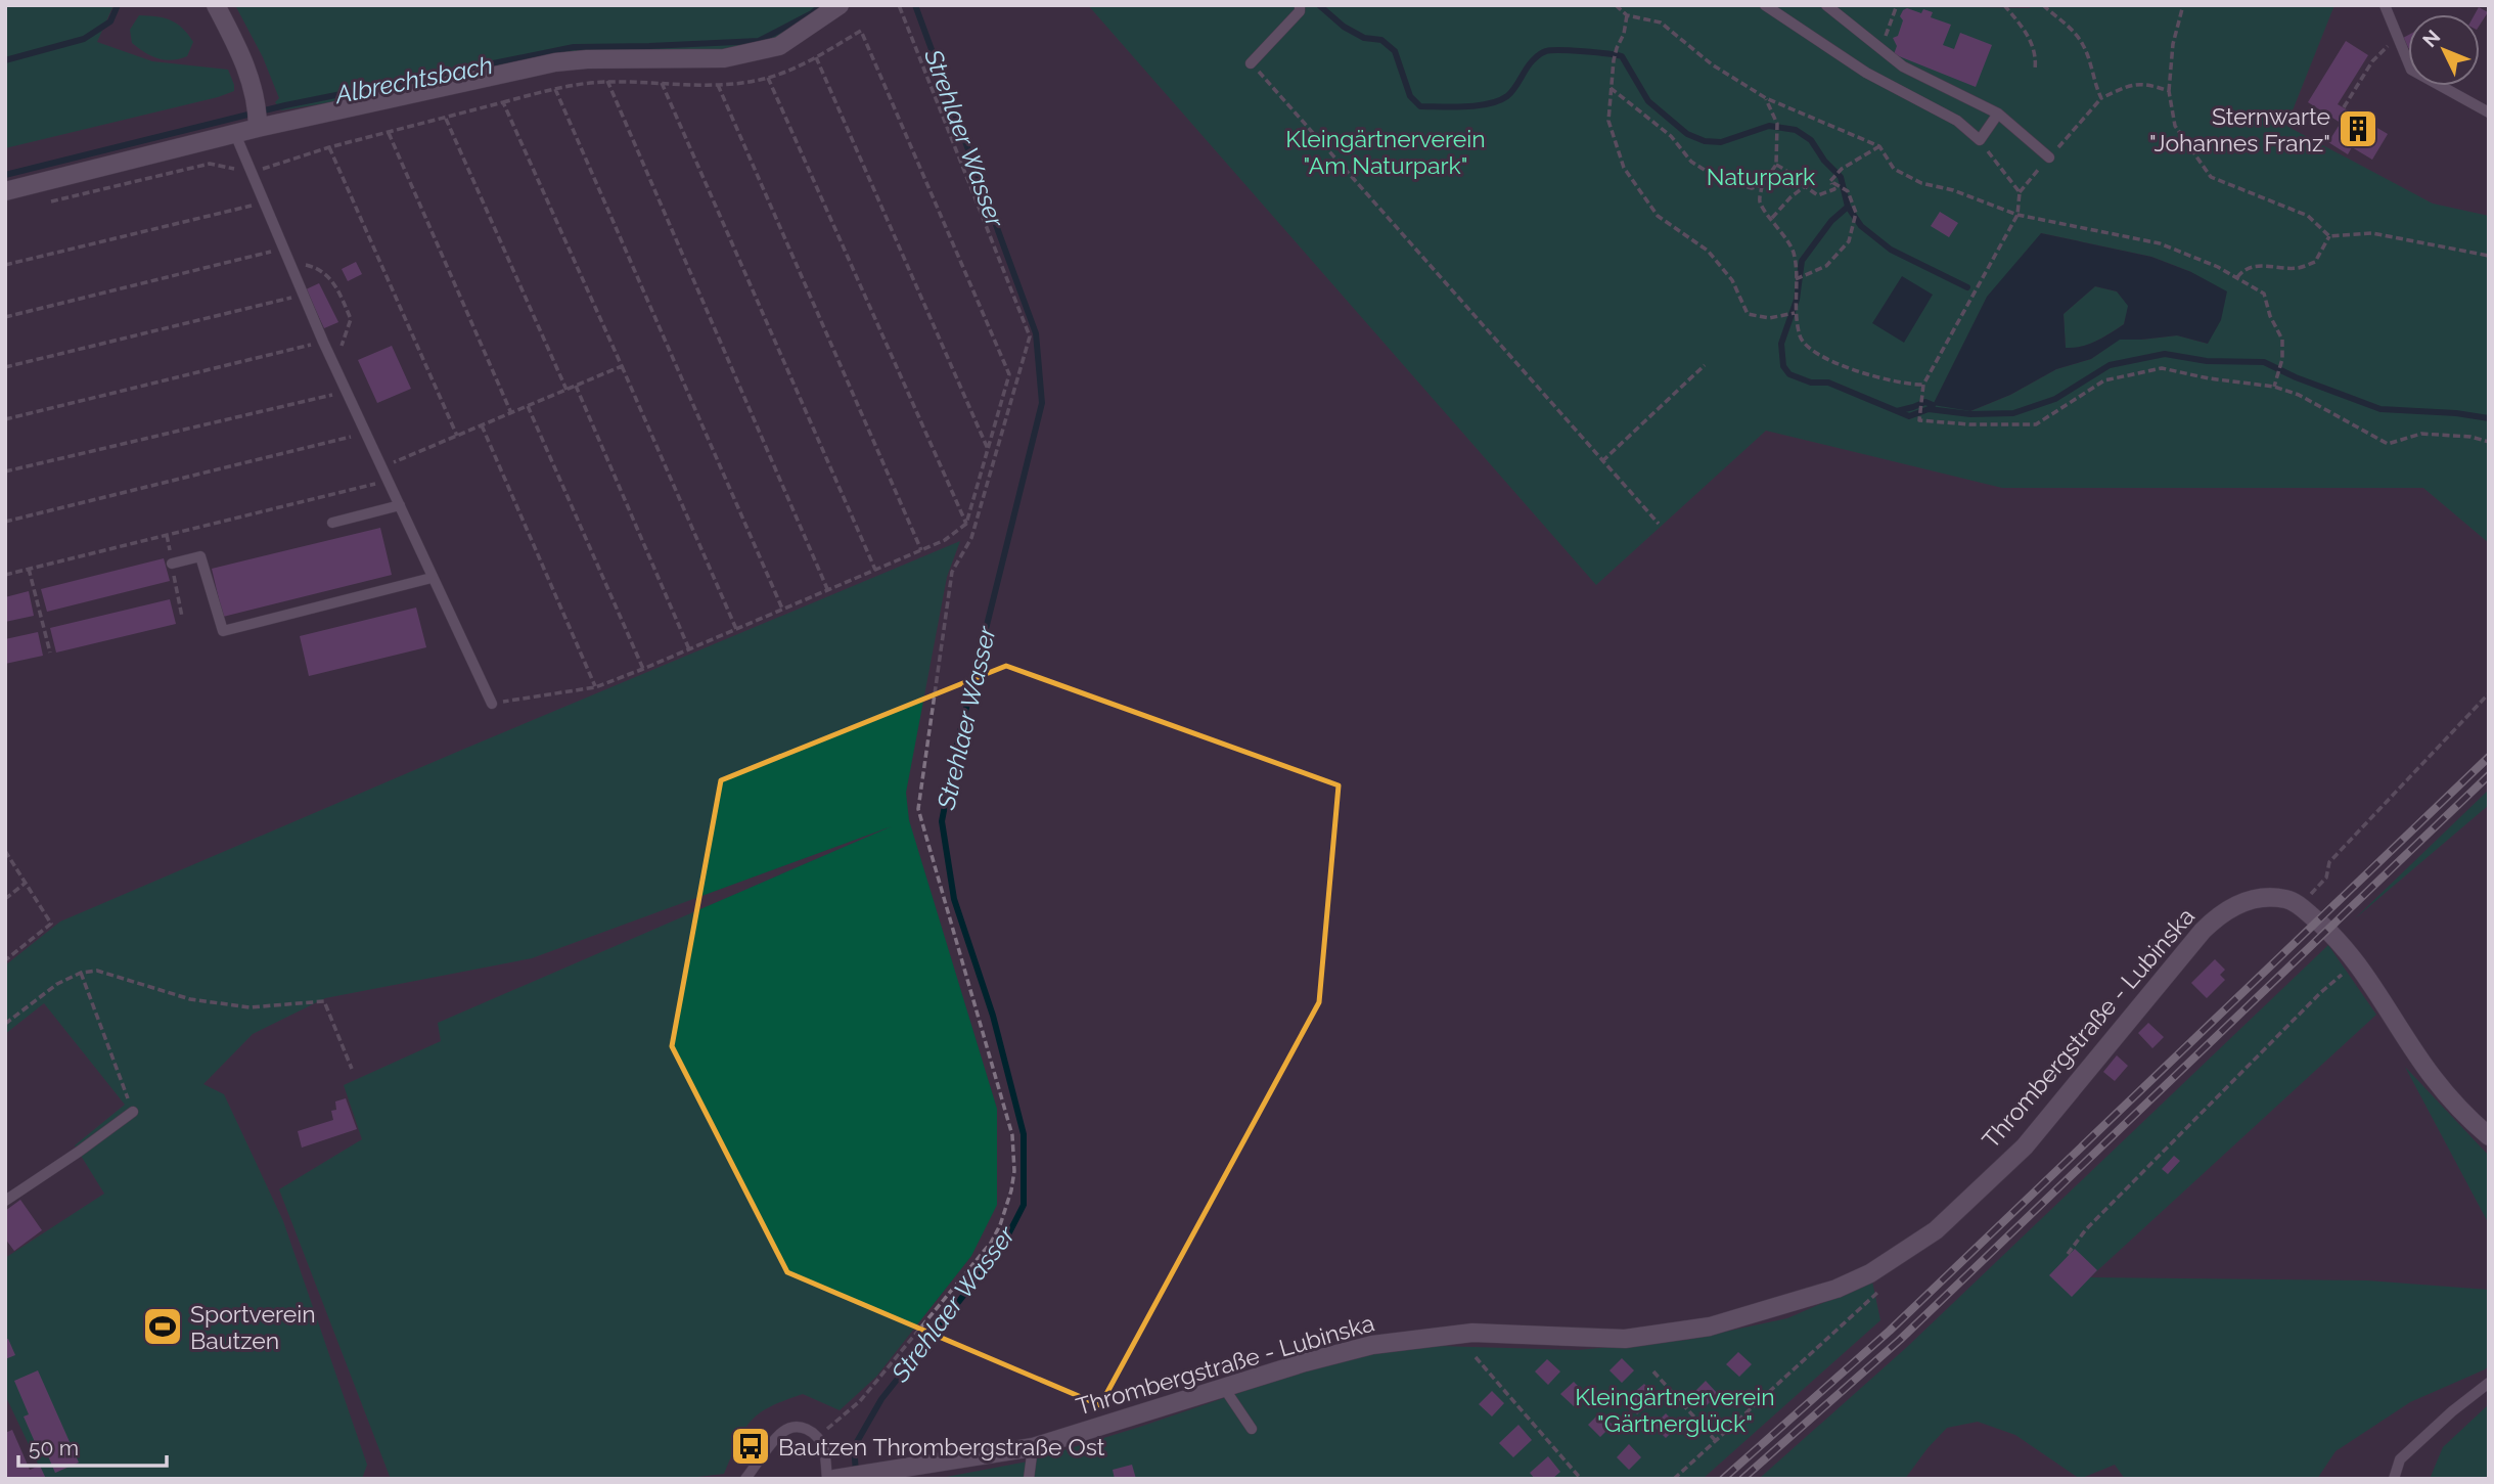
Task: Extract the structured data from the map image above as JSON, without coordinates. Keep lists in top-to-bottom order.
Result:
{
  "streets": {
    "street": ["Thrombergstraße - Lubinska"]
  },
  "water": ["Albrechtsbach", "Strehlaer Wasser"],
  "parks": ["Kleingärtnerverein \"Am Naturpark\"", "Naturpark", "Kleingärtnerverein \"Gärtnerglück\""],
  "places": {
    "building": ["Sternwarte \"Johannes Franz\""],
    "sports": ["Sportverein Bautzen"],
    "bus stop": ["Bautzen Thrombergstraße Ost"]
  },
  "scale_bar": "50 m",
  "north": "top left"
}
